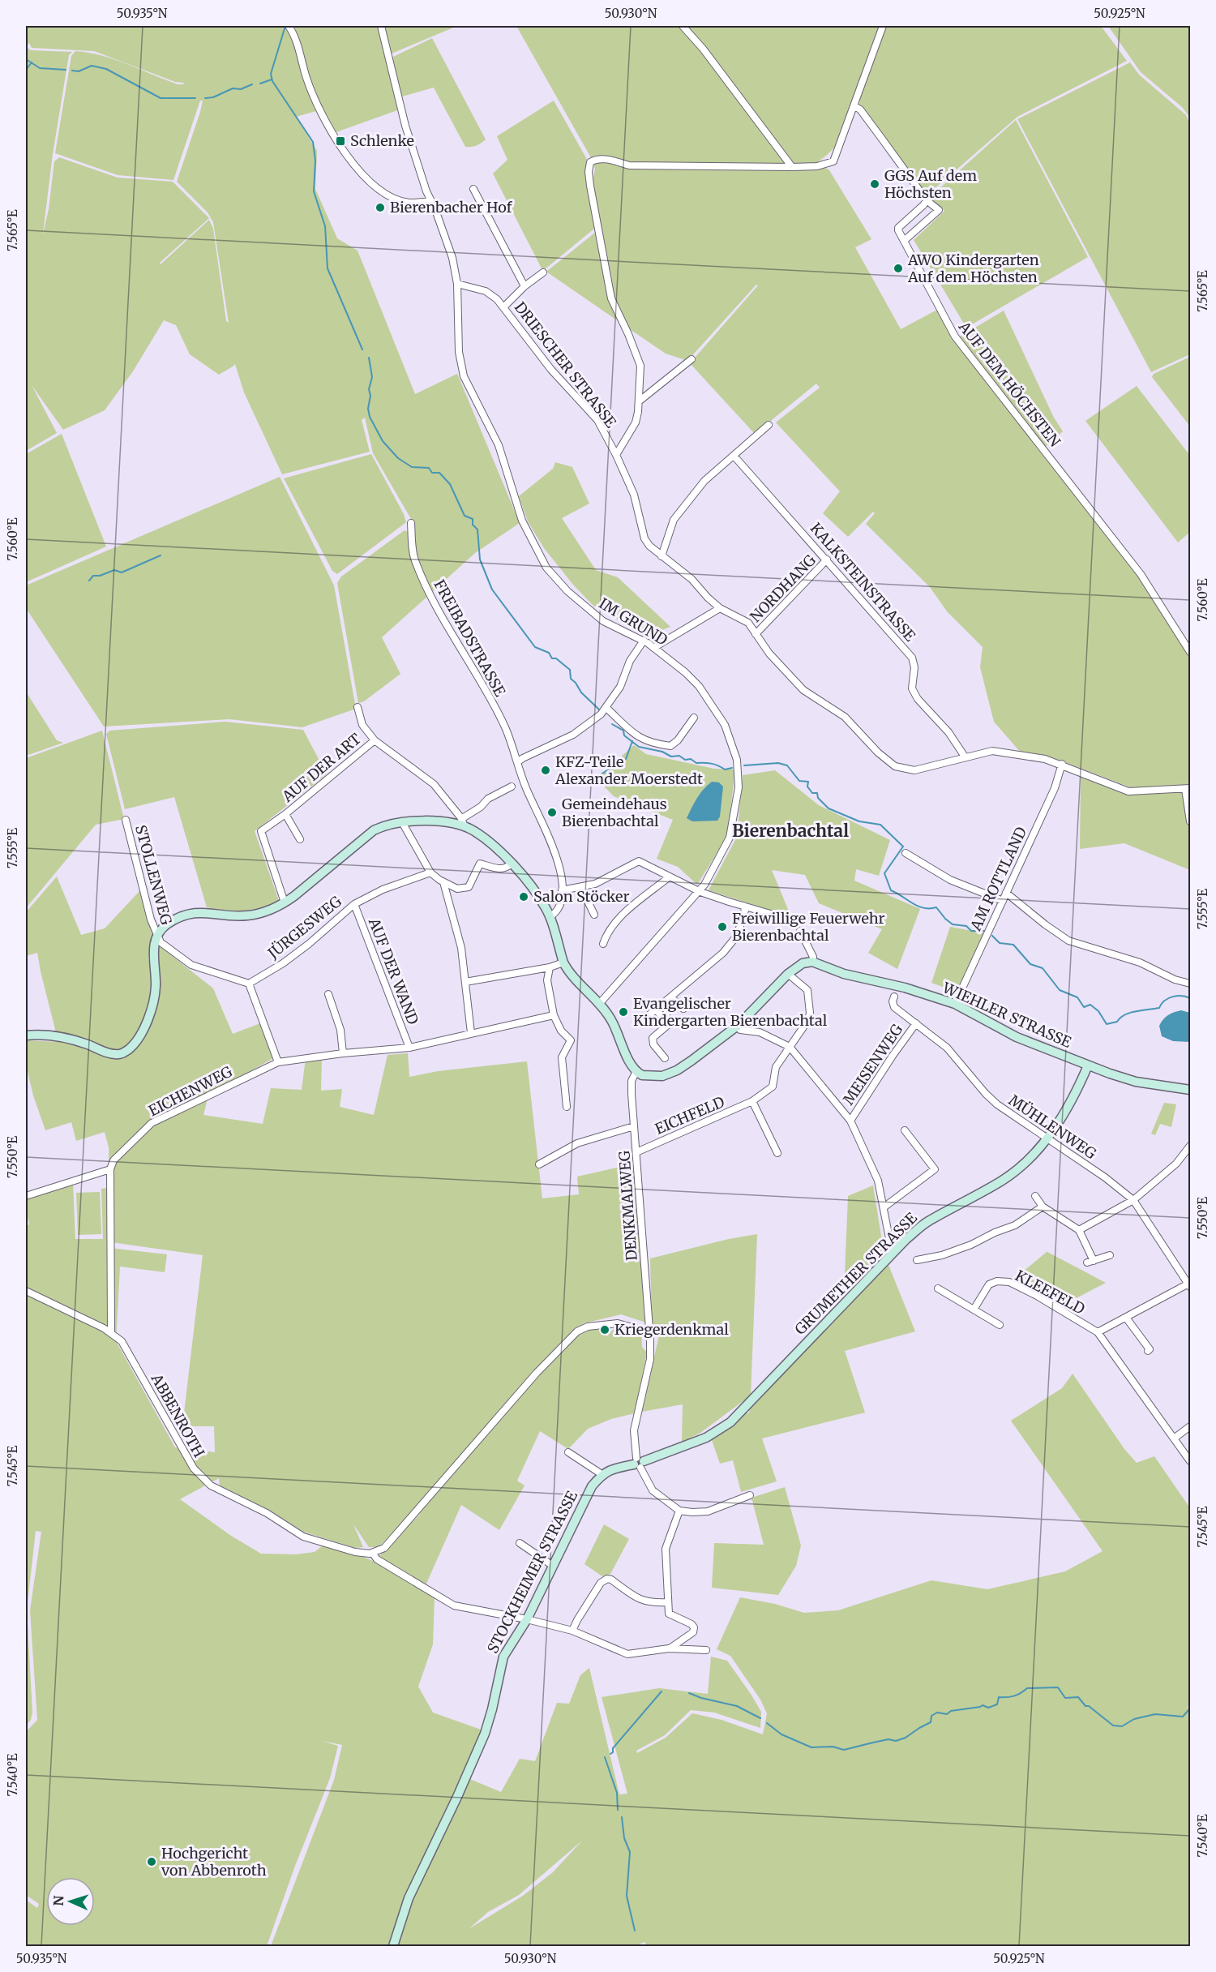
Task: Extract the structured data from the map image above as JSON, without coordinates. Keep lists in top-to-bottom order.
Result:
{
  "streets": {
    "main road": ["WIEHLER STRASSE", "GRUMETHER STRASSE", "STOCKHEIMER STRASSE"],
    "street": [
      "DRIESCHER STRASSE",
      "AUF DEM HÖCHSTEN",
      "KALKSTEINSTRASSE",
      "NORDHANG",
      "IM GRUND",
      "FREIBADSTRASSE",
      "AUF DER ART",
      "STOLLENWEG",
      "AM ROTTLAND",
      "JÜRGESWEG",
      "AUF DER WAND",
      "MEISENWEG",
      "EICHENWEG",
      "EICHFELD",
      "MÜHLENWEG",
      "DENKMALWEG",
      "KLEEFELD",
      "ABBENROTH"
    ]
  },
  "crossings": [
    ["DRIESCHER STRASSE", "KALKSTEINSTRASSE"],
    ["DRIESCHER STRASSE", "NORDHANG"],
    ["DRIESCHER STRASSE", "IM GRUND"],
    ["DRIESCHER STRASSE", "AM ROTTLAND"],
    ["KALKSTEINSTRASSE", "NORDHANG"],
    ["AM ROTTLAND", "WIEHLER STRASSE"],
    ["JÜRGESWEG", "AUF DER WAND"],
    ["AUF DER WAND", "EICHENWEG"],
    ["WIEHLER STRASSE", "GRUMETHER STRASSE"],
    ["MEISENWEG", "MÜHLENWEG"],
    ["EICHFELD", "DENKMALWEG"],
    ["MÜHLENWEG", "GRUMETHER STRASSE"],
    ["DENKMALWEG", "GRUMETHER STRASSE"]
  ],
  "districts": ["Bierenbachtal"],
  "places": {
    "transit": ["Schlenke"],
    "other": [
      "GGS Auf dem Höchsten",
      "Bierenbacher Hof",
      "AWO Kindergarten Auf dem Höchsten",
      "KFZ-Teile Alexander Moerstedt",
      "Gemeindehaus Bierenbachtal",
      "Salon Stöcker",
      "Freiwillige Feuerwehr Bierenbachtal",
      "Evangelischer Kindergarten Bierenbachtal",
      "Kriegerdenkmal",
      "Hochgericht von Abbenroth"
    ]
  },
  "north": "left",
  "coordinates": [
    "50.935°N",
    "50.930°N",
    "50.925°N",
    "7.565°E",
    "7.560°E",
    "7.555°E",
    "7.550°E",
    "7.545°E",
    "7.540°E"
  ]
}
